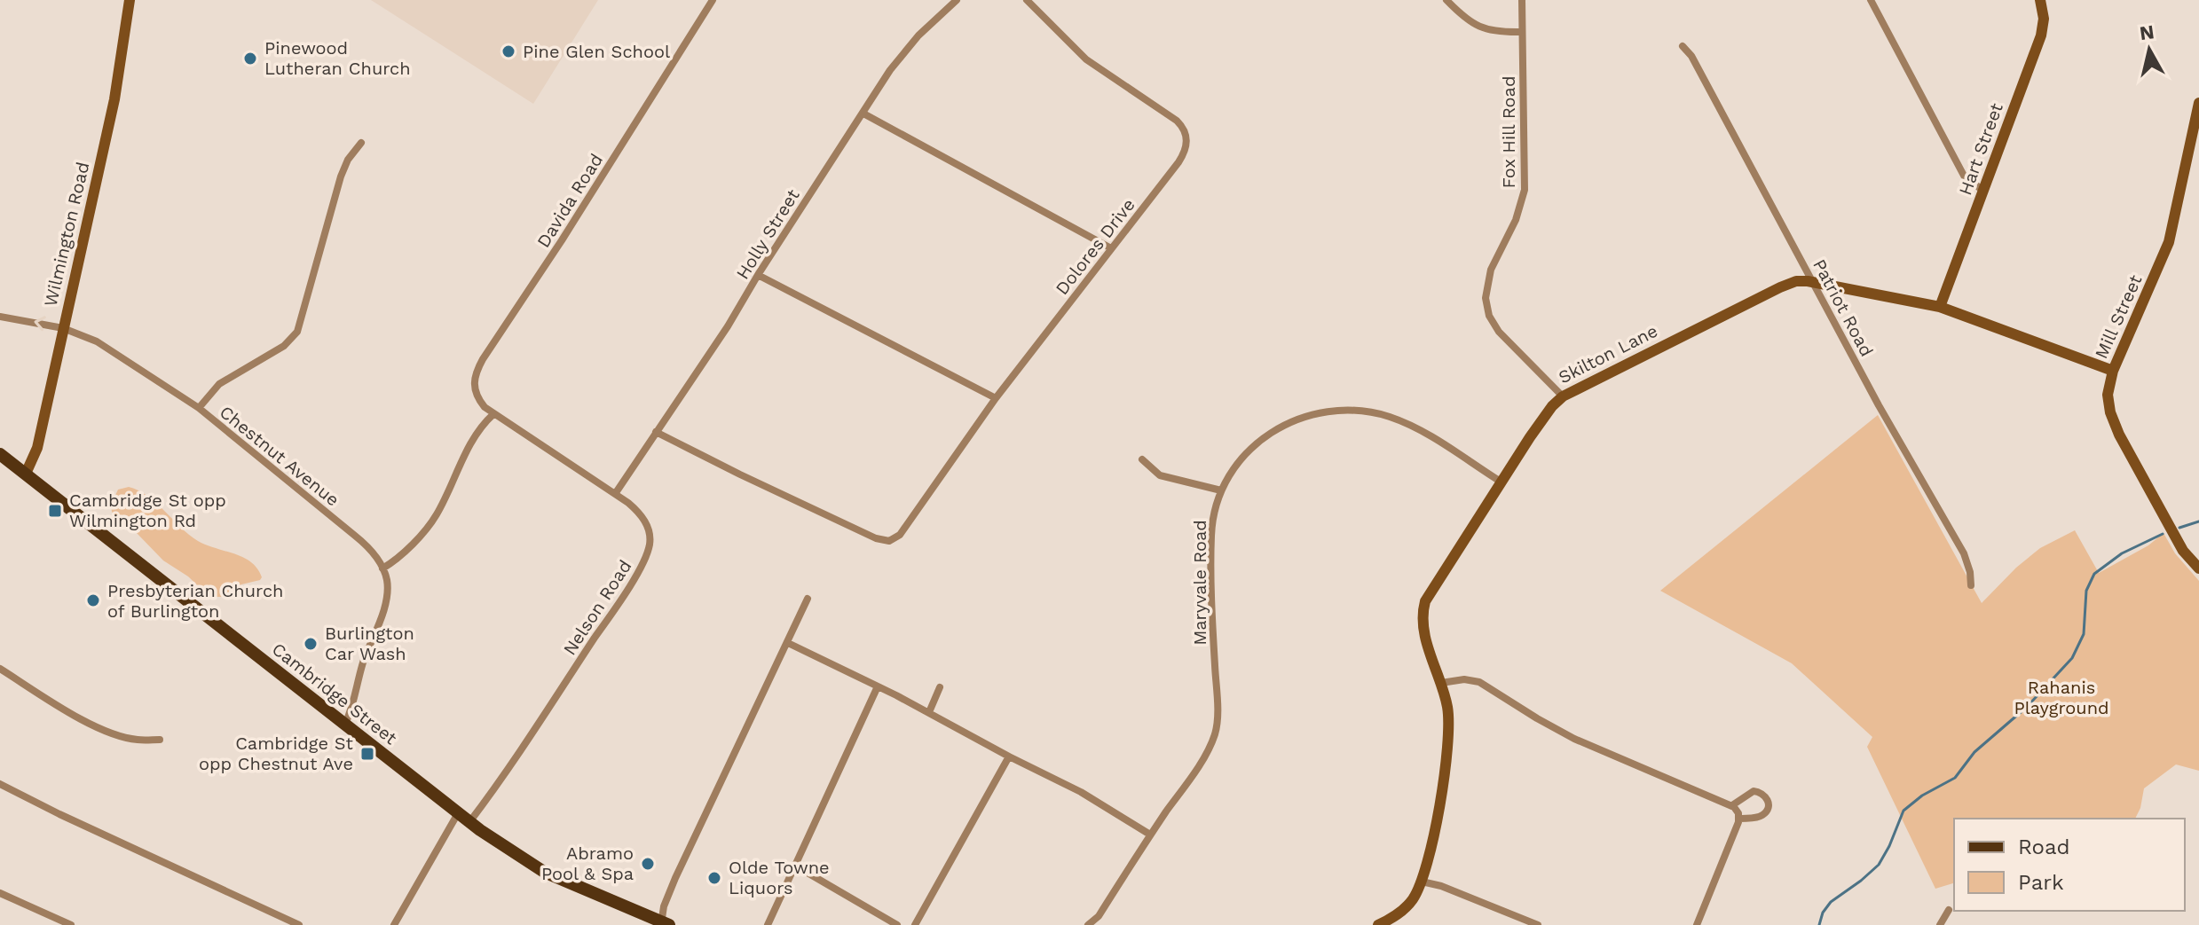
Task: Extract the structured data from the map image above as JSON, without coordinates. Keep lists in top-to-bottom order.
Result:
{
  "streets": {
    "main road": ["Cambridge Street"],
    "street": [
      "Fox Hill Road",
      "Hart Street",
      "Davida Road",
      "Wilmington Road",
      "Holly Street",
      "Dolores Drive",
      "Patriot Road",
      "Mill Street",
      "Skilton Lane",
      "Chestnut Avenue",
      "Maryvale Road",
      "Nelson Road"
    ]
  },
  "crossings": [
    ["Fox Hill Road", "Skilton Lane"],
    ["Hart Street", "Skilton Lane"],
    ["Davida Road", "Nelson Road"],
    ["Wilmington Road", "Chestnut Avenue"],
    ["Wilmington Road", "Cambridge Street"],
    ["Holly Street", "Dolores Drive"],
    ["Holly Street", "Nelson Road"],
    ["Patriot Road", "Skilton Lane"],
    ["Mill Street", "Skilton Lane"],
    ["Skilton Lane", "Maryvale Road"],
    ["Nelson Road", "Cambridge Street"]
  ],
  "parks": ["Rahanis Playground"],
  "places": {
    "other": [
      "Pine Glen School",
      "Pinewood Lutheran Church",
      "Presbyterian Church of Burlington",
      "Burlington Car Wash",
      "Abramo Pool & Spa",
      "Olde Towne Liquors"
    ],
    "transit": ["Cambridge St opp Wilmington Rd", "Cambridge St opp Chestnut Ave"]
  },
  "legend": ["Road", "Park"],
  "north": "top"
}
